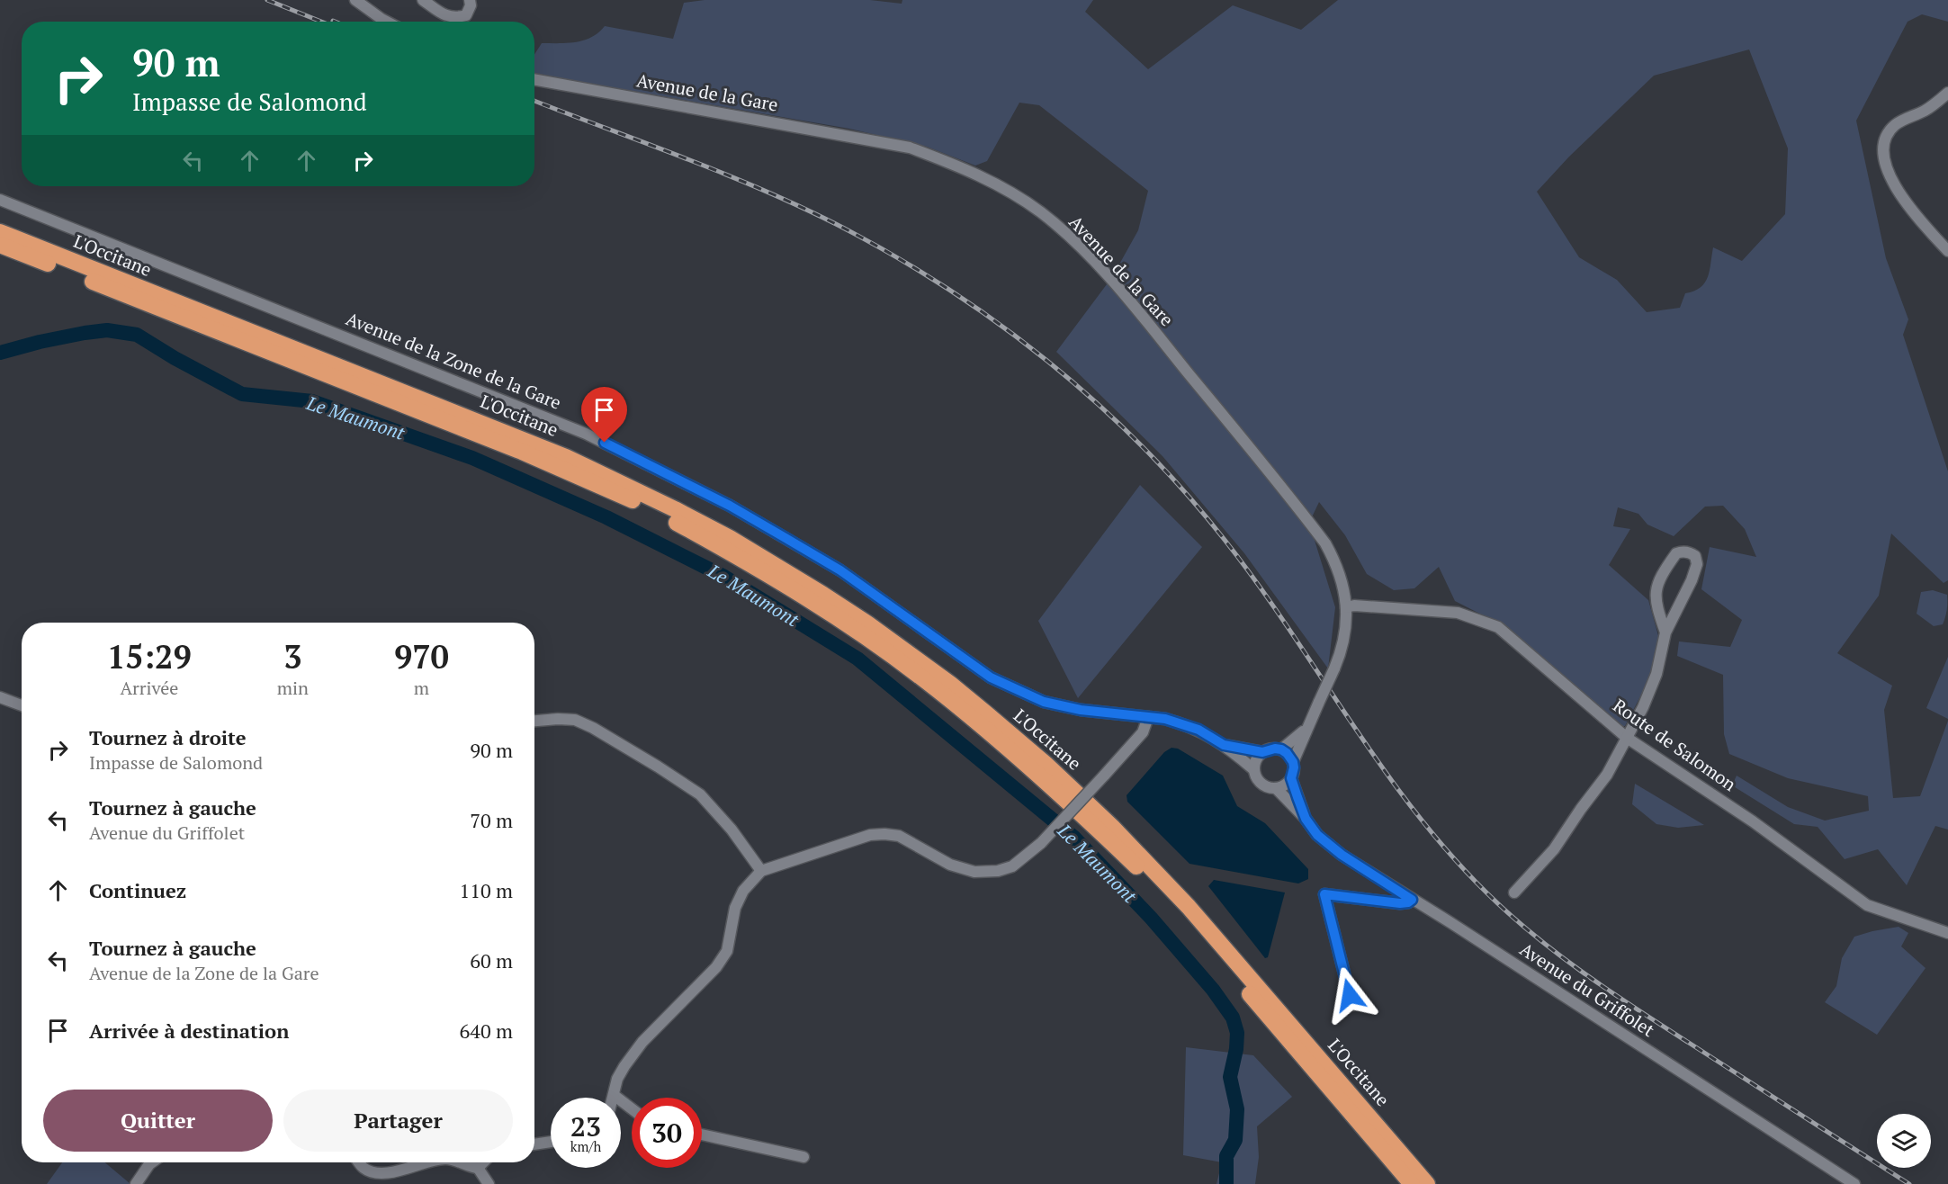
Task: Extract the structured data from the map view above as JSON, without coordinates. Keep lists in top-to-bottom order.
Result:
{
  "streets": {
    "highway": ["L'Occitane"],
    "street": [
      "Avenue de la Gare",
      "Avenue de la Zone de la Gare",
      "Route de Salomon",
      "Avenue du Griffolet"
    ]
  },
  "crossings": [
    ["Avenue de la Gare", "Avenue de la Zone de la Gare"],
    ["Avenue de la Gare", "Route de Salomon"],
    ["Avenue de la Gare", "Avenue du Griffolet"],
    ["Avenue de la Zone de la Gare", "Avenue du Griffolet"]
  ],
  "water": ["Le Maumont"],
  "page": {
    "turn": ["90 m", "Impasse de Salomond"],
    "eta": [
      "15:29",
      "Arrivée",
      "3",
      "min",
      "970",
      "m"
    ],
    "list": [
      {
        "name": "Tournez à droite",
        "note": "Impasse de Salomond",
        "value": "90 m"
      },
      {
        "name": "Tournez à gauche",
        "note": "Avenue du Griffolet",
        "value": "70 m"
      },
      {
        "name": "Continuez",
        "value": "110 m"
      },
      {
        "name": "Tournez à gauche",
        "note": "Avenue de la Zone de la Gare",
        "value": "60 m"
      },
      {
        "name": "Arrivée à destination",
        "value": "640 m"
      }
    ],
    "buttons": ["Quitter", "Partager"],
    "speed": "23 km/h",
    "limit": "30"
  }
}
